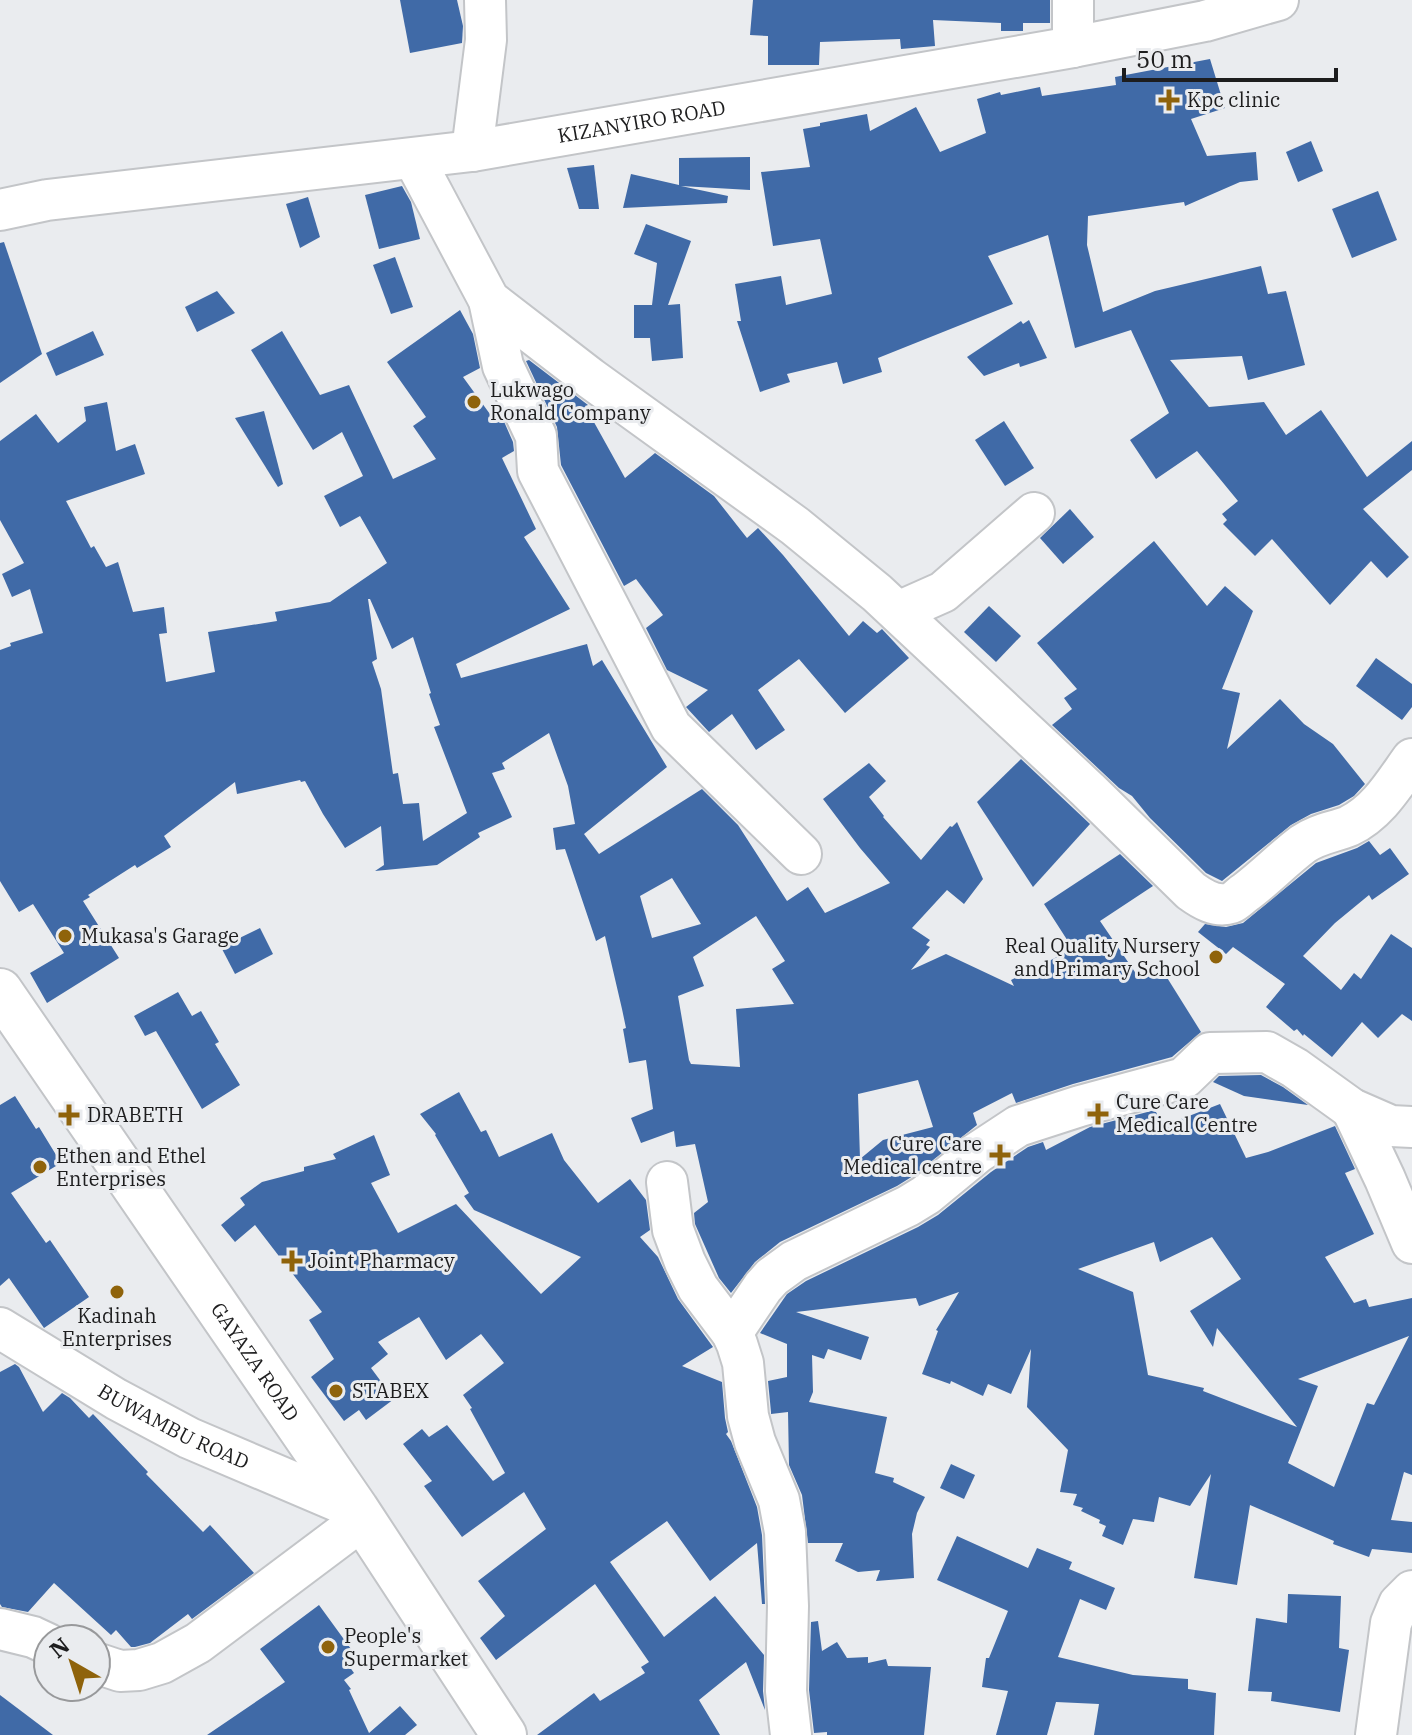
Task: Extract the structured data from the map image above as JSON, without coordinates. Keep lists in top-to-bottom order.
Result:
{
  "streets": {
    "main road": ["GAYAZA ROAD"],
    "street": ["KIZANYIRO ROAD", "BUWAMBU ROAD"]
  },
  "crossings": [
    ["GAYAZA ROAD", "BUWAMBU ROAD"]
  ],
  "places": {
    "health": [
      "Kpc clinic",
      "Cure Care Medical Centre",
      "DRABETH",
      "Cure Care Medical centre",
      "Joint Pharmacy"
    ],
    "other": [
      "Lukwago Ronald Company",
      "Mukasa's Garage",
      "Real Quality Nursery and Primary School",
      "Ethen and Ethel Enterprises",
      "Kadinah Enterprises",
      "STABEX",
      "People's Supermarket"
    ]
  },
  "scale_bar": "50 m",
  "north": "top left"
}
